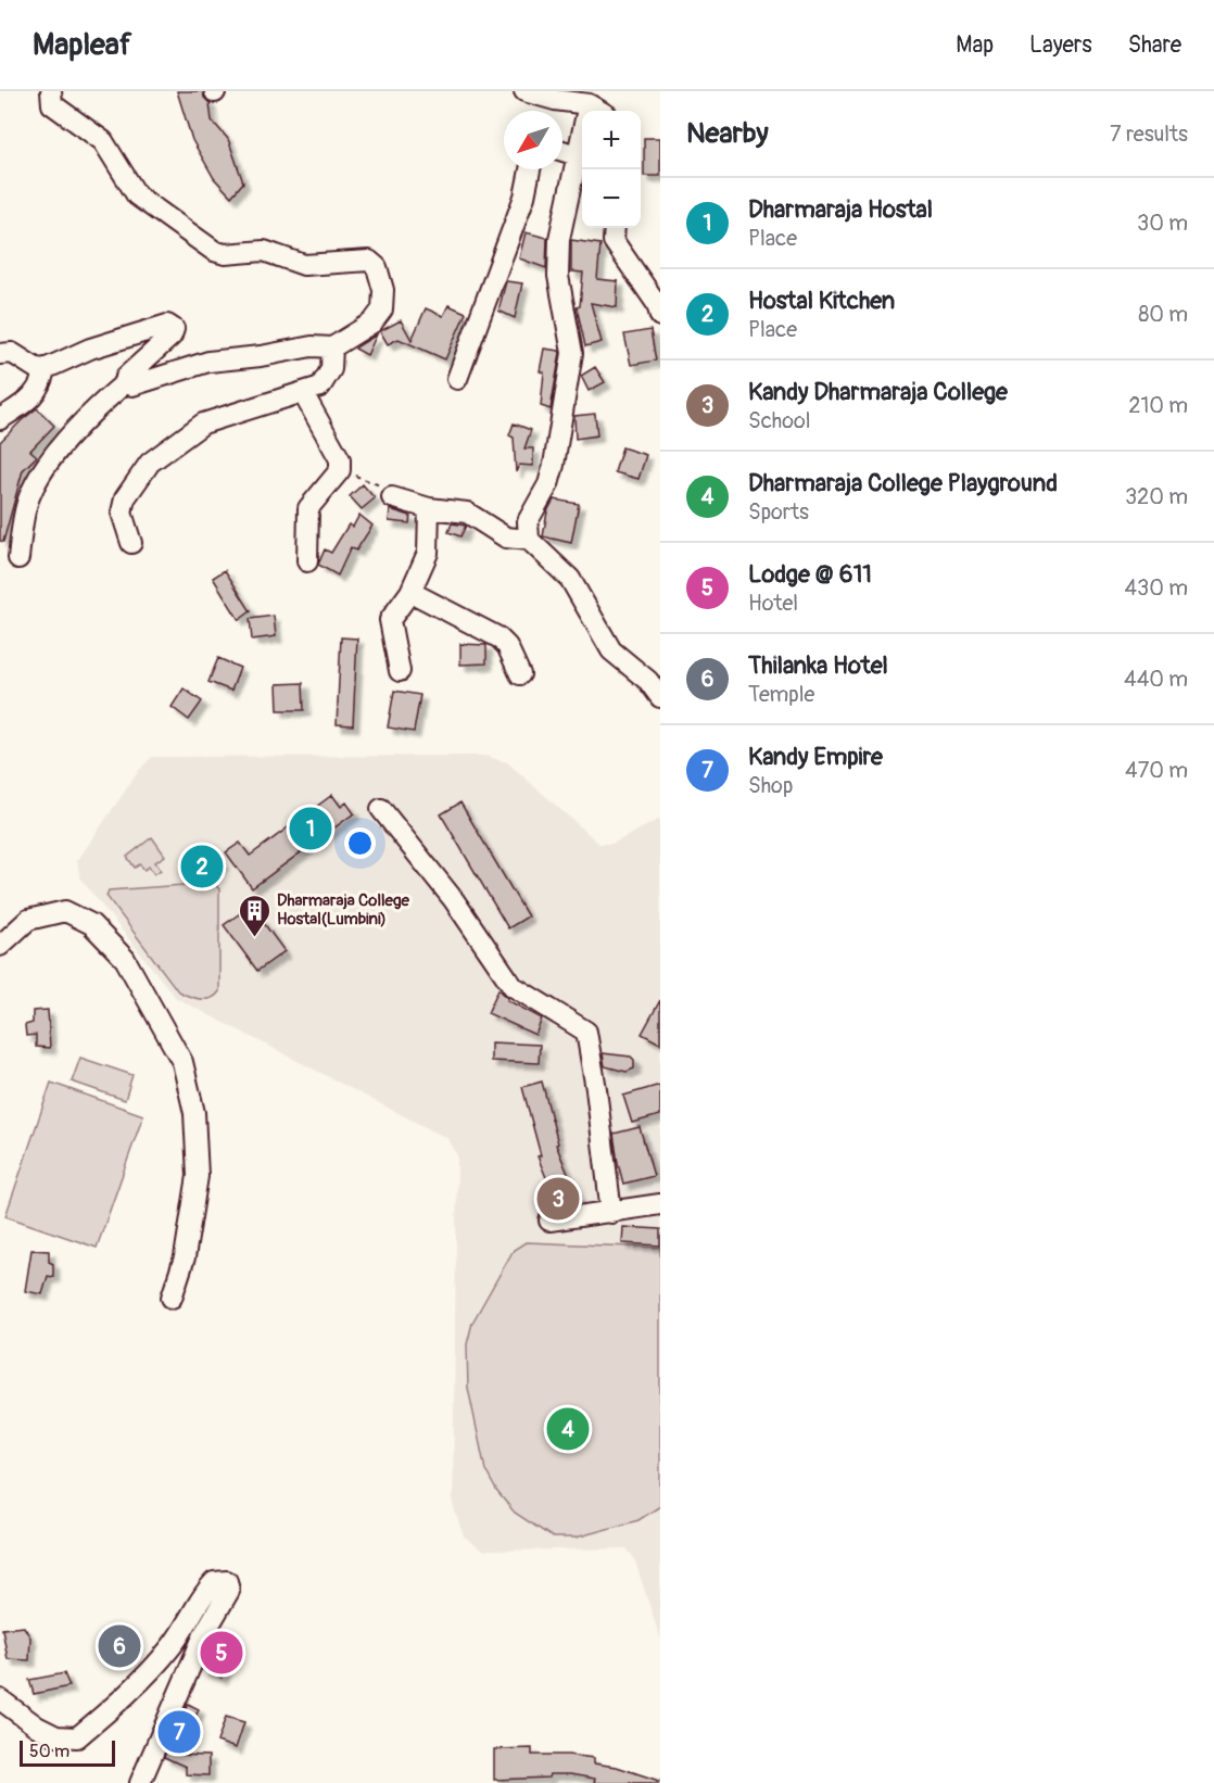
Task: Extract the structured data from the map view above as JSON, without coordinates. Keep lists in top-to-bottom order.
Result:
{
  "places": {
    "building": ["Dharmaraja College Hostal(Lumbini)"]
  },
  "scale_bar": "50 m",
  "north": "bottom left",
  "page": {
    "header": "Mapleaf",
    "nav": ["Map", "Layers", "Share"],
    "heading": ["Nearby", "7 results"],
    "map_buttons": ["+", "−"],
    "list": [
      {
        "mark": "1",
        "name": "Dharmaraja Hostal",
        "note": "Place",
        "value": "30 m"
      },
      {
        "mark": "2",
        "name": "Hostal Kitchen",
        "note": "Place",
        "value": "80 m"
      },
      {
        "mark": "3",
        "name": "Kandy Dharmaraja College",
        "note": "School",
        "value": "210 m"
      },
      {
        "mark": "4",
        "name": "Dharmaraja College Playground",
        "note": "Sports",
        "value": "320 m"
      },
      {
        "mark": "5",
        "name": "Lodge @ 611",
        "note": "Hotel",
        "value": "430 m"
      },
      {
        "mark": "6",
        "name": "Thilanka Hotel",
        "note": "Temple",
        "value": "440 m"
      },
      {
        "mark": "7",
        "name": "Kandy Empire",
        "note": "Shop",
        "value": "470 m"
      }
    ],
    "pins": [
      "1",
      "2",
      "3",
      "4",
      "6",
      "5",
      "7"
    ],
    "scale": "50 m"
  }
}
